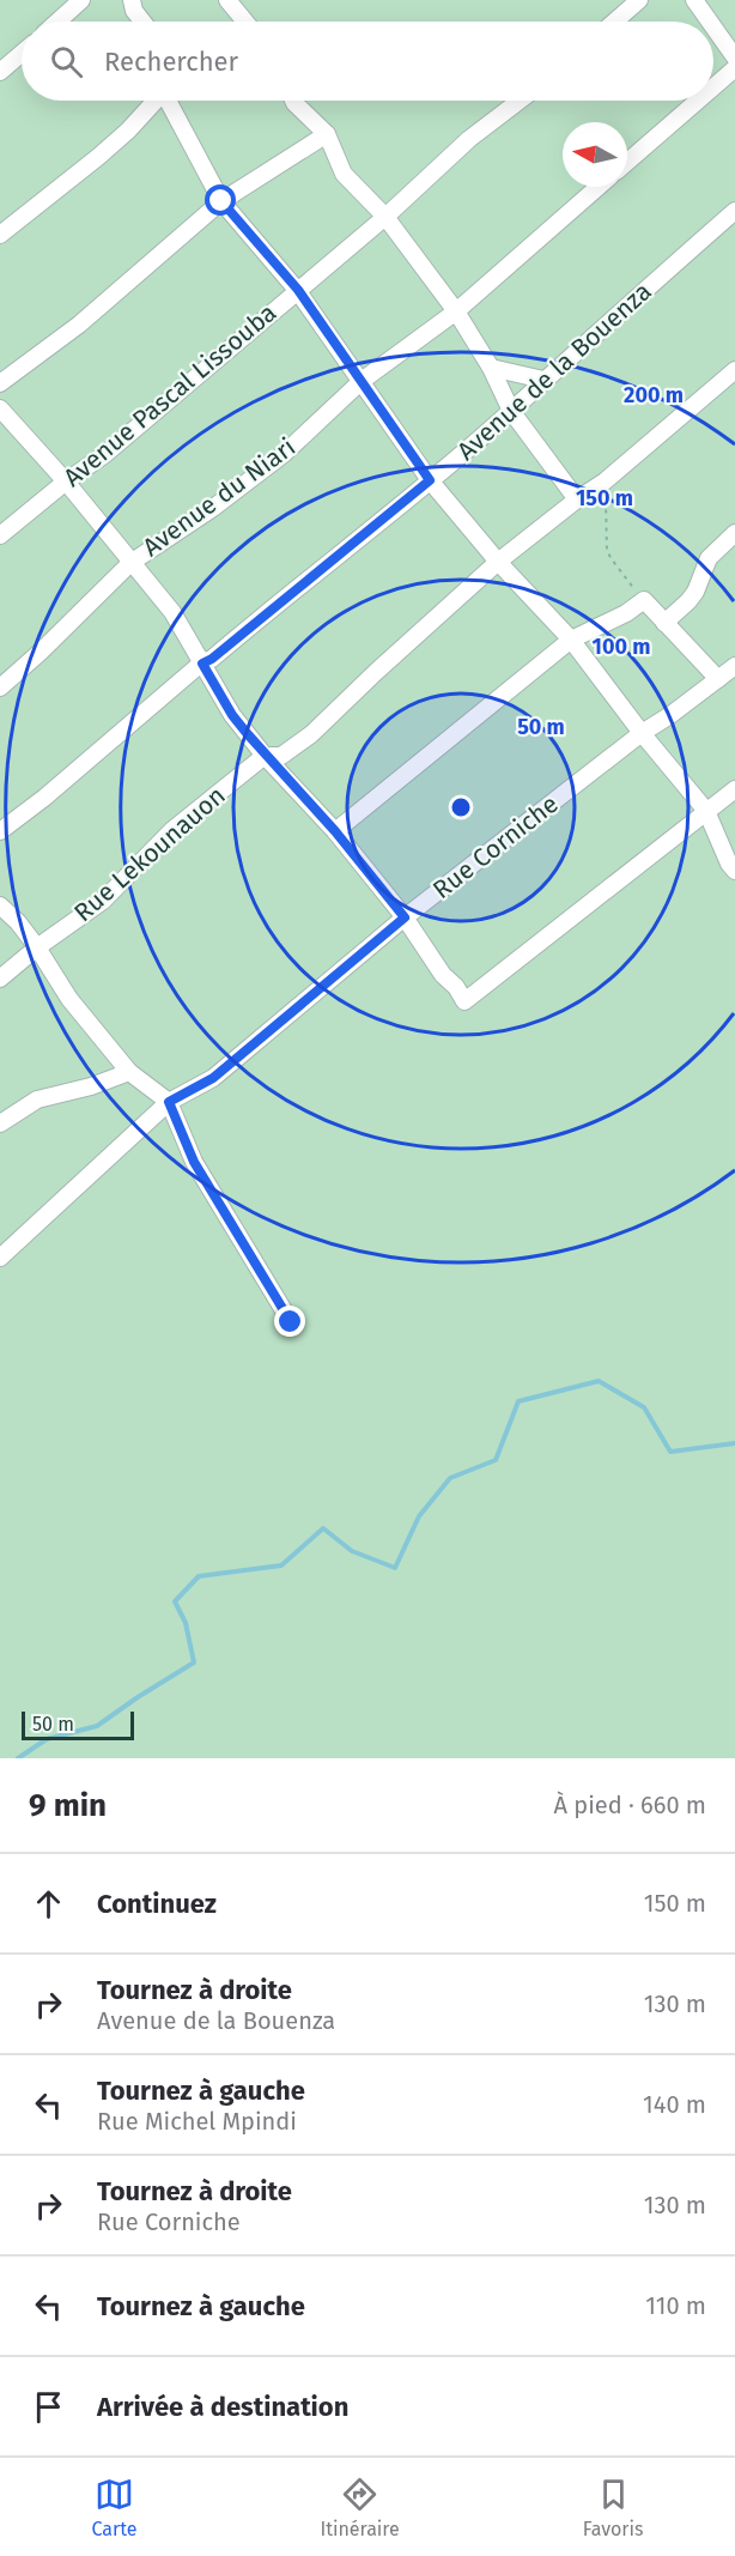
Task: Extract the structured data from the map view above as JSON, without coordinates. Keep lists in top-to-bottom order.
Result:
{
  "streets": {
    "street": [
      "Avenue de la Bouenza",
      "Avenue Pascal Lissouba",
      "Avenue du Niari",
      "Rue Corniche",
      "Rue Lekounauon"
    ]
  },
  "scale_bar": "50 m",
  "north": "left",
  "page": {
    "search": "Rechercher",
    "scale": "50 m",
    "heading": ["9 min", "À pied · 660 m"],
    "list": [
      ["Continuez", "150 m"],
      ["Tournez à droite", "Avenue de la Bouenza", "130 m"],
      ["Tournez à gauche", "Rue Michel Mpindi", "140 m"],
      ["Tournez à droite", "Rue Corniche", "130 m"],
      ["Tournez à gauche", "110 m"],
      "Arrivée à destination"
    ],
    "nav": ["Carte", "Itinéraire", "Favoris"]
  },
  "rings": [
    "200 m",
    "150 m",
    "100 m",
    "50 m"
  ]
}
